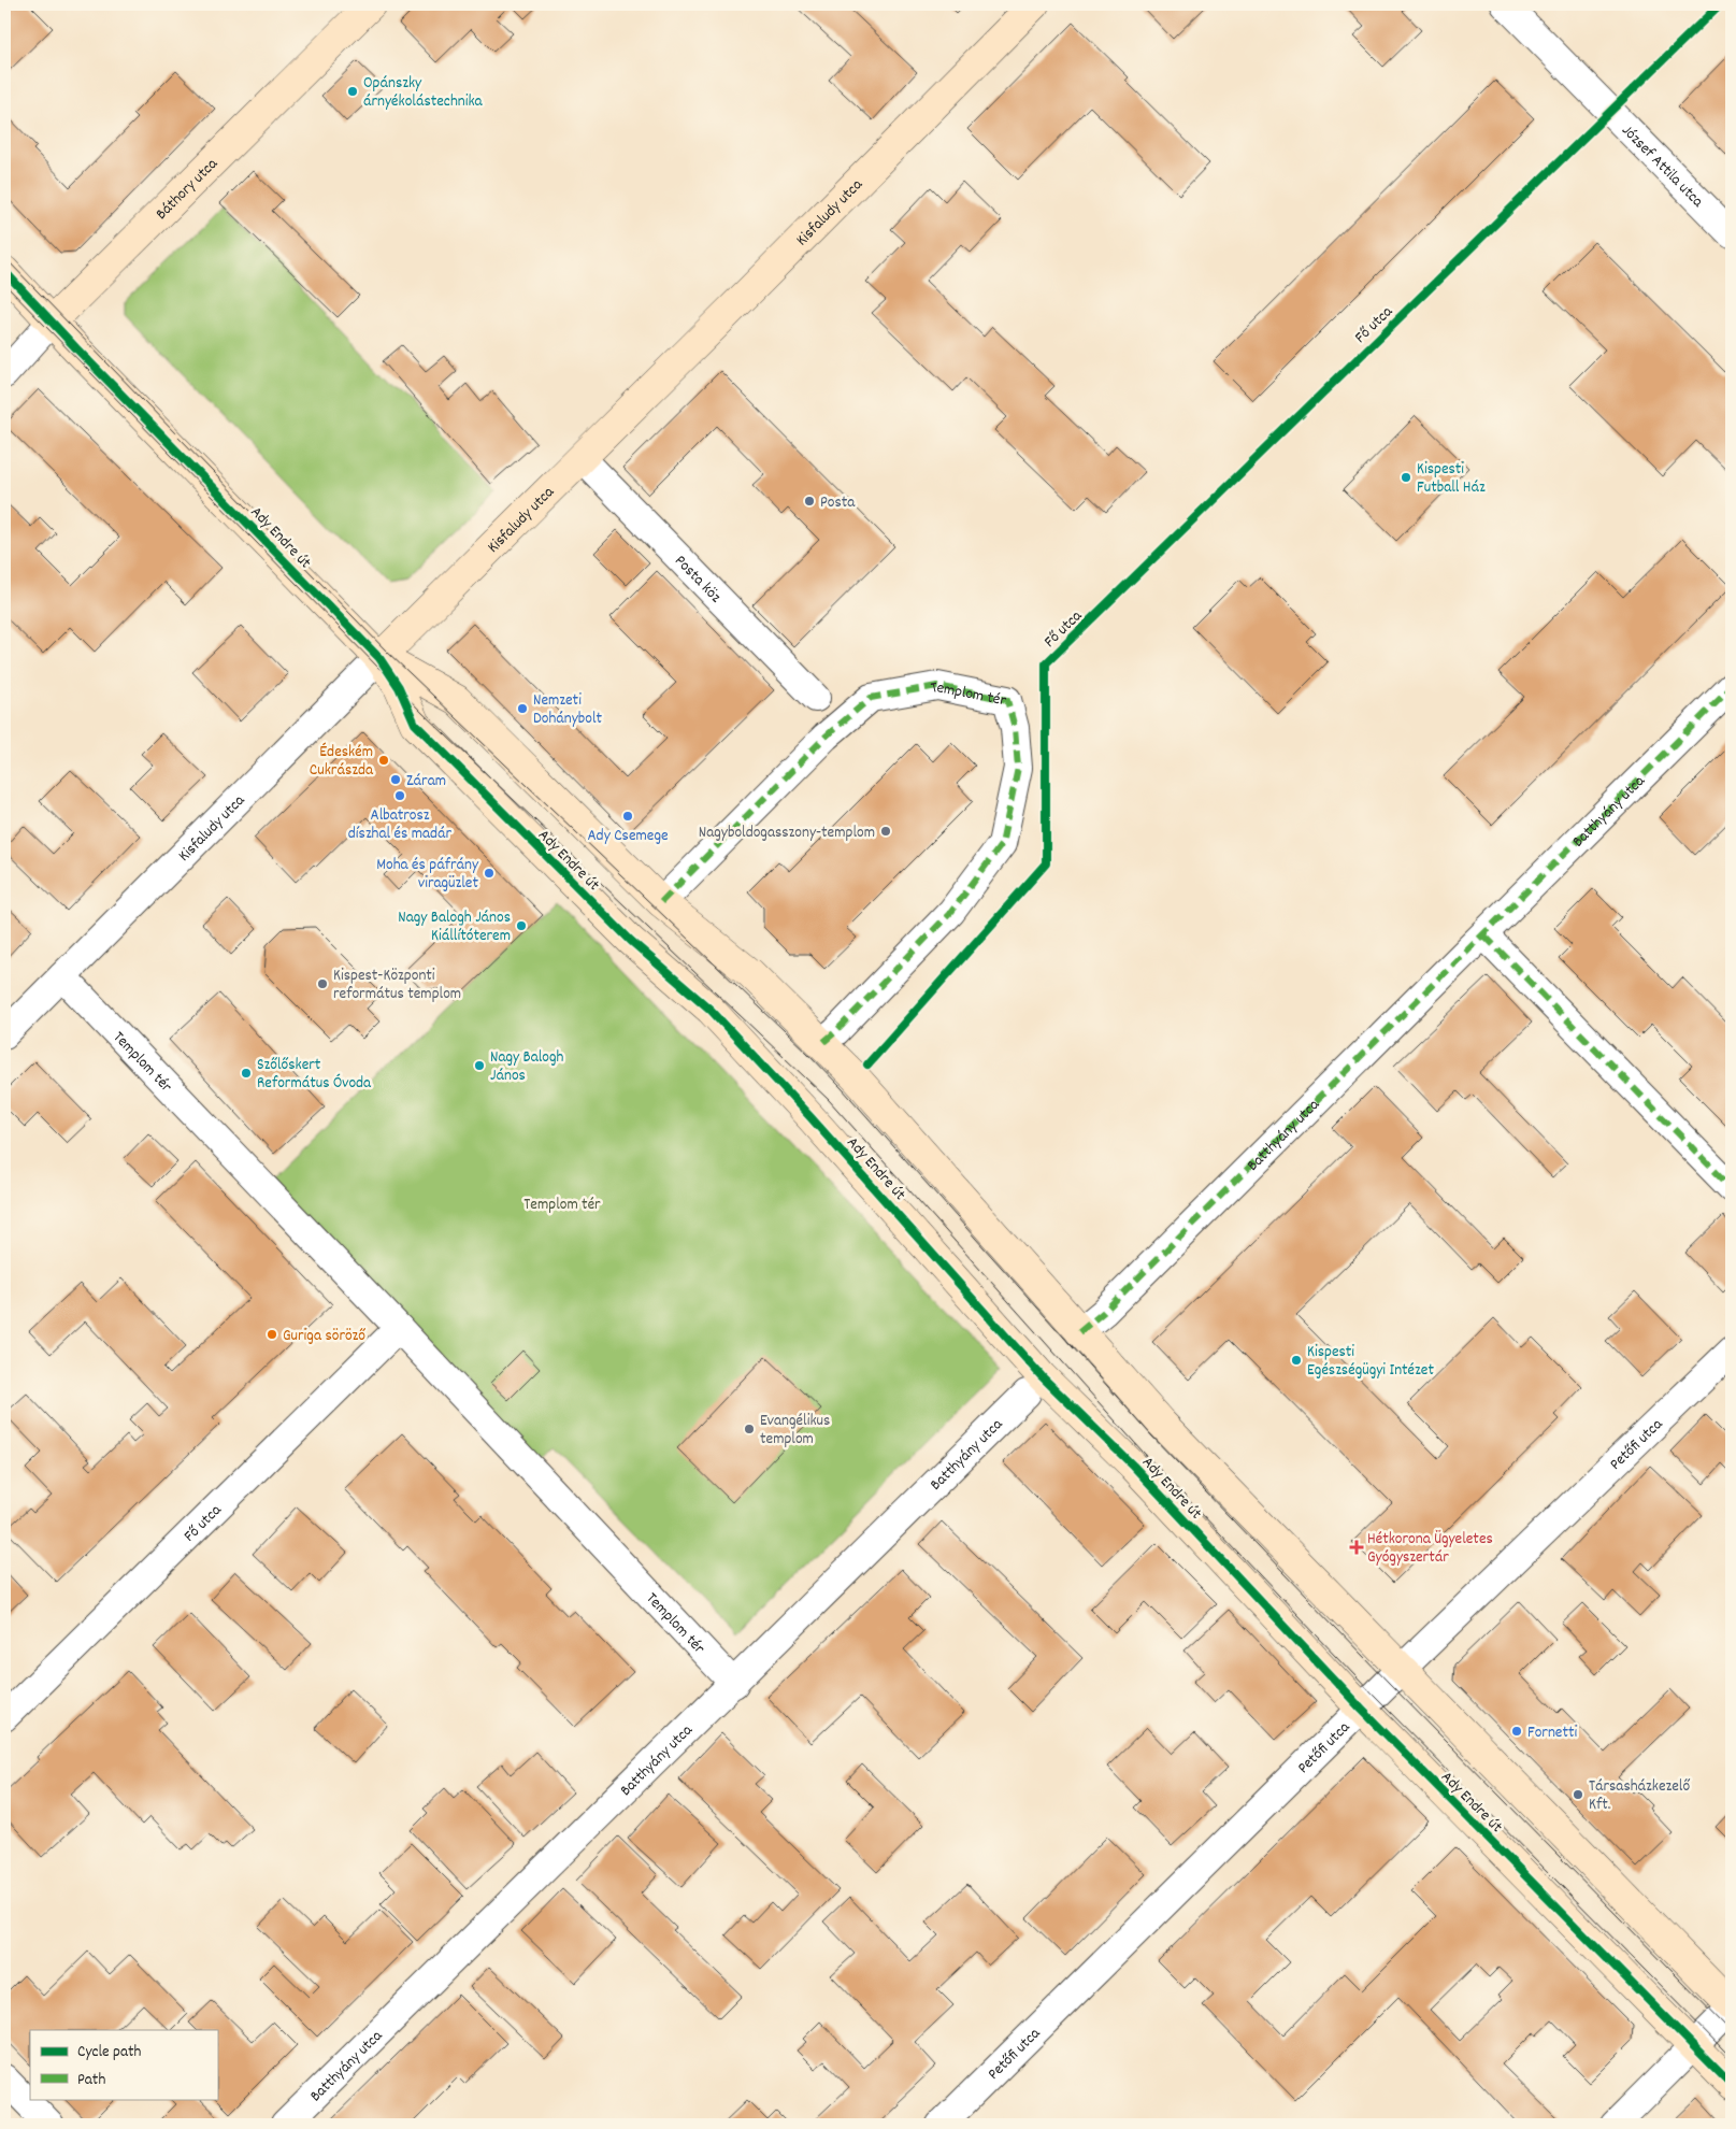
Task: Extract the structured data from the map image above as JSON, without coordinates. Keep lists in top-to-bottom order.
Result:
{
  "streets": {
    "street": [
      "József Attila utca",
      "Báthory utca",
      "Kisfaludy utca",
      "Fő utca",
      "Ady Endre út",
      "Posta köz",
      "Templom tér",
      "Batthyány utca",
      "Petőfi utca"
    ]
  },
  "crossings": [
    ["Báthory utca", "Ady Endre út"],
    ["Kisfaludy utca", "Ady Endre út"],
    ["Kisfaludy utca", "Posta köz"],
    ["Kisfaludy utca", "Templom tér"],
    ["Fő utca", "Templom tér"],
    ["Ady Endre út", "Templom tér"],
    ["Ady Endre út", "Batthyány utca"],
    ["Ady Endre út", "Petőfi utca"],
    ["Templom tér", "Batthyány utca"]
  ],
  "parks": ["Templom tér"],
  "places": {
    "other": [
      "Opánszky árnyékolástechnika",
      "Kispesti Futball Ház",
      "Posta",
      "Nemzeti Dohánybolt",
      "Édeském Cukrászda",
      "Záram",
      "Albatrosz díszhal és madár",
      "Ady Csemege",
      "Nagyboldogasszony-templom",
      "Moha és páfrány viragüzlet",
      "Nagy Balogh János Kiállítóterem",
      "Kispest-Központi református templom",
      "Nagy Balogh János",
      "Szőlőskert Református Óvoda",
      "Guriga söröző",
      "Kispesti Egészségügyi Intézet",
      "Evangélikus templom",
      "Fornetti",
      "Társasházkezelő Kft."
    ],
    "health": ["Hétkorona Ügyeletes Gyógyszertár"]
  },
  "legend": ["Cycle path", "Path"]
}
